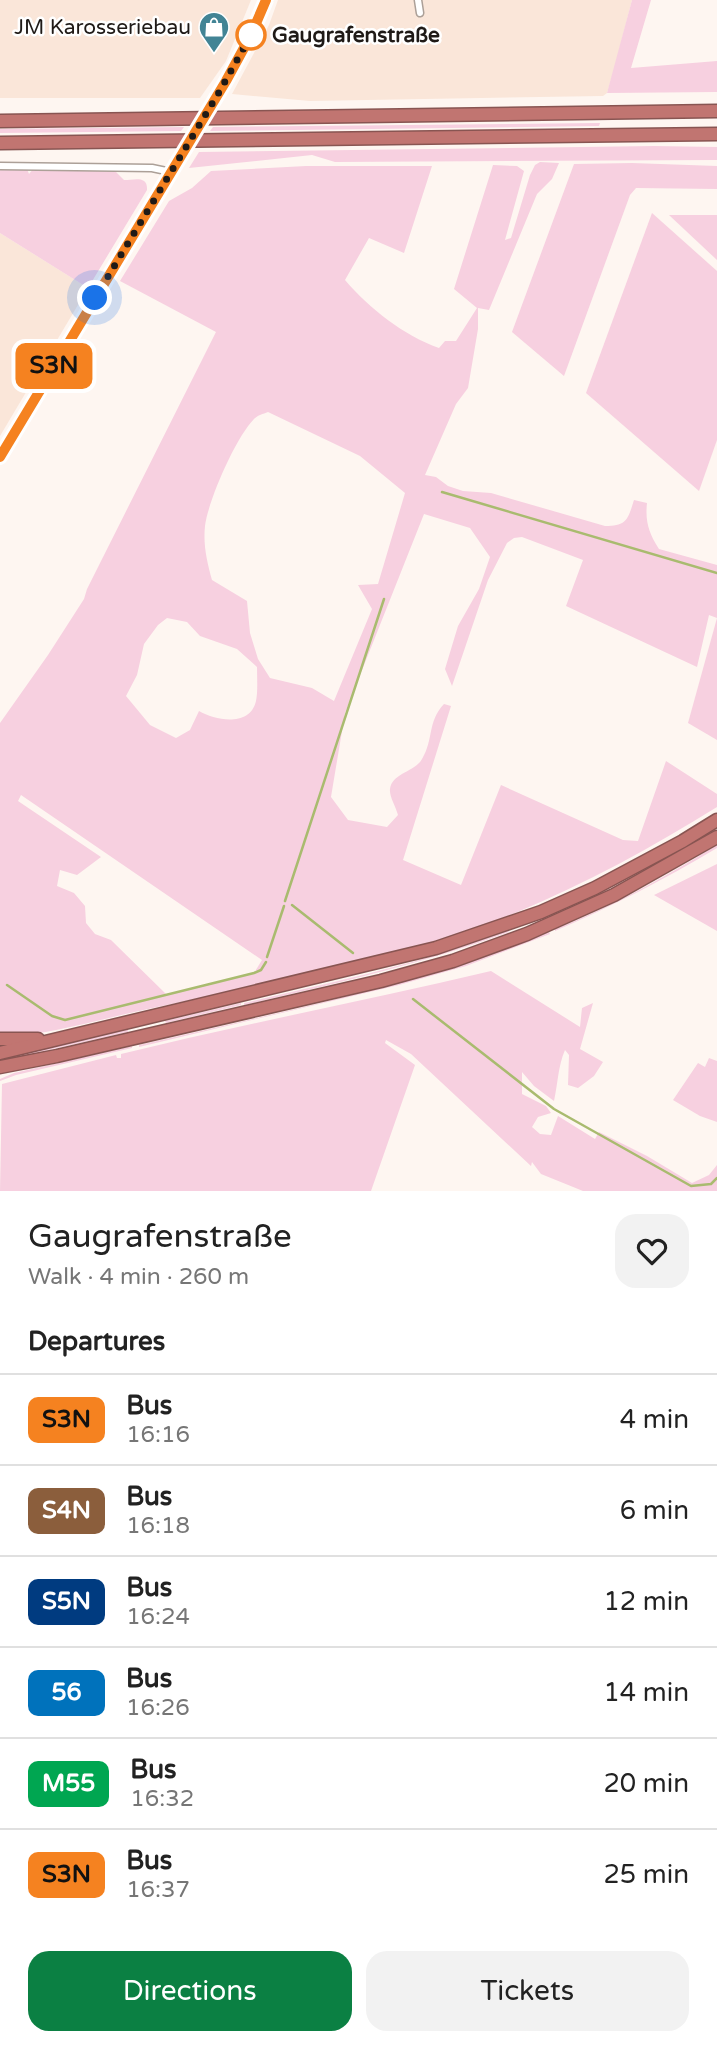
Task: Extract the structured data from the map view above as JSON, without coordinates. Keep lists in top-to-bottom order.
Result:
{
  "places": {
    "other": ["Gaugrafenstraße"],
    "shop": ["JM Karosseriebau"]
  },
  "lines": ["bus line S3N"],
  "page": {
    "on_map": "S3N",
    "heading": [
      ["Gaugrafenstraße", "Walk · 4 min · 260 m"],
      "Departures"
    ],
    "list": [
      {
        "mark": "S3N",
        "name": "Bus",
        "note": "16:16",
        "value": "4 min"
      },
      {
        "mark": "S4N",
        "name": "Bus",
        "note": "16:18",
        "value": "6 min"
      },
      {
        "mark": "S5N",
        "name": "Bus",
        "note": "16:24",
        "value": "12 min"
      },
      {
        "mark": "56",
        "name": "Bus",
        "note": "16:26",
        "value": "14 min"
      },
      {
        "mark": "M55",
        "name": "Bus",
        "note": "16:32",
        "value": "20 min"
      },
      {
        "mark": "S3N",
        "name": "Bus",
        "note": "16:37",
        "value": "25 min"
      }
    ],
    "buttons": ["Directions", "Tickets"]
  }
}
